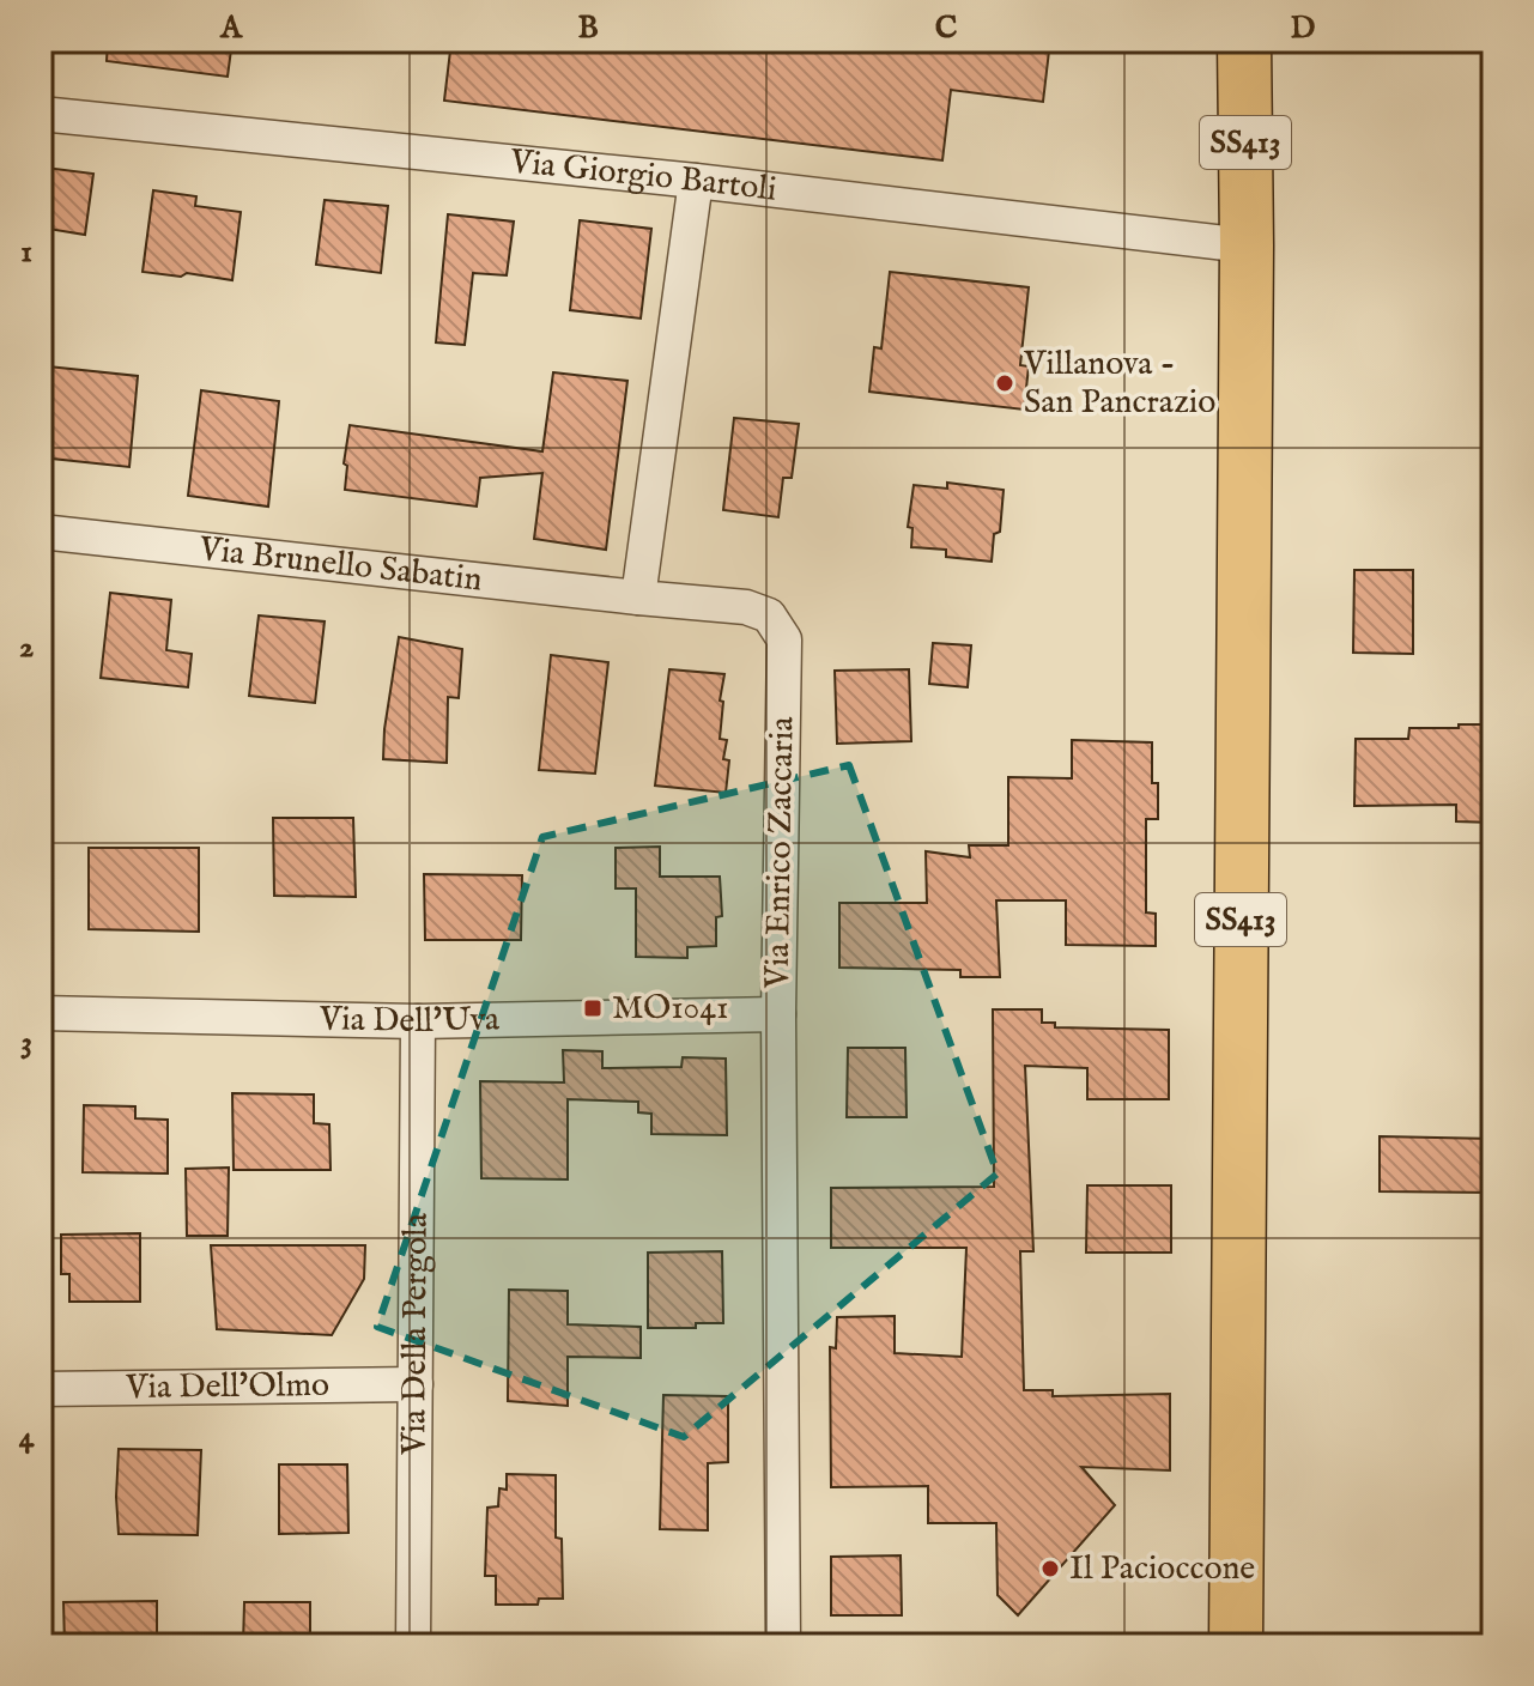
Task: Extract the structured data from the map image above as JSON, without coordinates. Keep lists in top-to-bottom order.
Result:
{
  "streets": {
    "main road": ["SS413"],
    "street": [
      "Via Giorgio Bartoli",
      "Via Brunello Sabatin",
      "Via Enrico Zaccaria",
      "Via Dell'Uva",
      "Via Della Pergola",
      "Via Dell'Olmo"
    ]
  },
  "crossings": [
    ["SS413", "Via Giorgio Bartoli"],
    ["Via Brunello Sabatin", "Via Enrico Zaccaria"],
    ["Via Enrico Zaccaria", "Via Dell'Uva"],
    ["Via Dell'Uva", "Via Della Pergola"],
    ["Via Della Pergola", "Via Dell'Olmo"]
  ],
  "places": {
    "other": ["Villanova - San Pancrazio", "Il Pacioccone"],
    "transit": ["MO1041"]
  },
  "grid": {
    "columns": [
      "A",
      "B",
      "C",
      "D"
    ],
    "rows": [
      "1",
      "2",
      "3",
      "4"
    ]
  }
}
